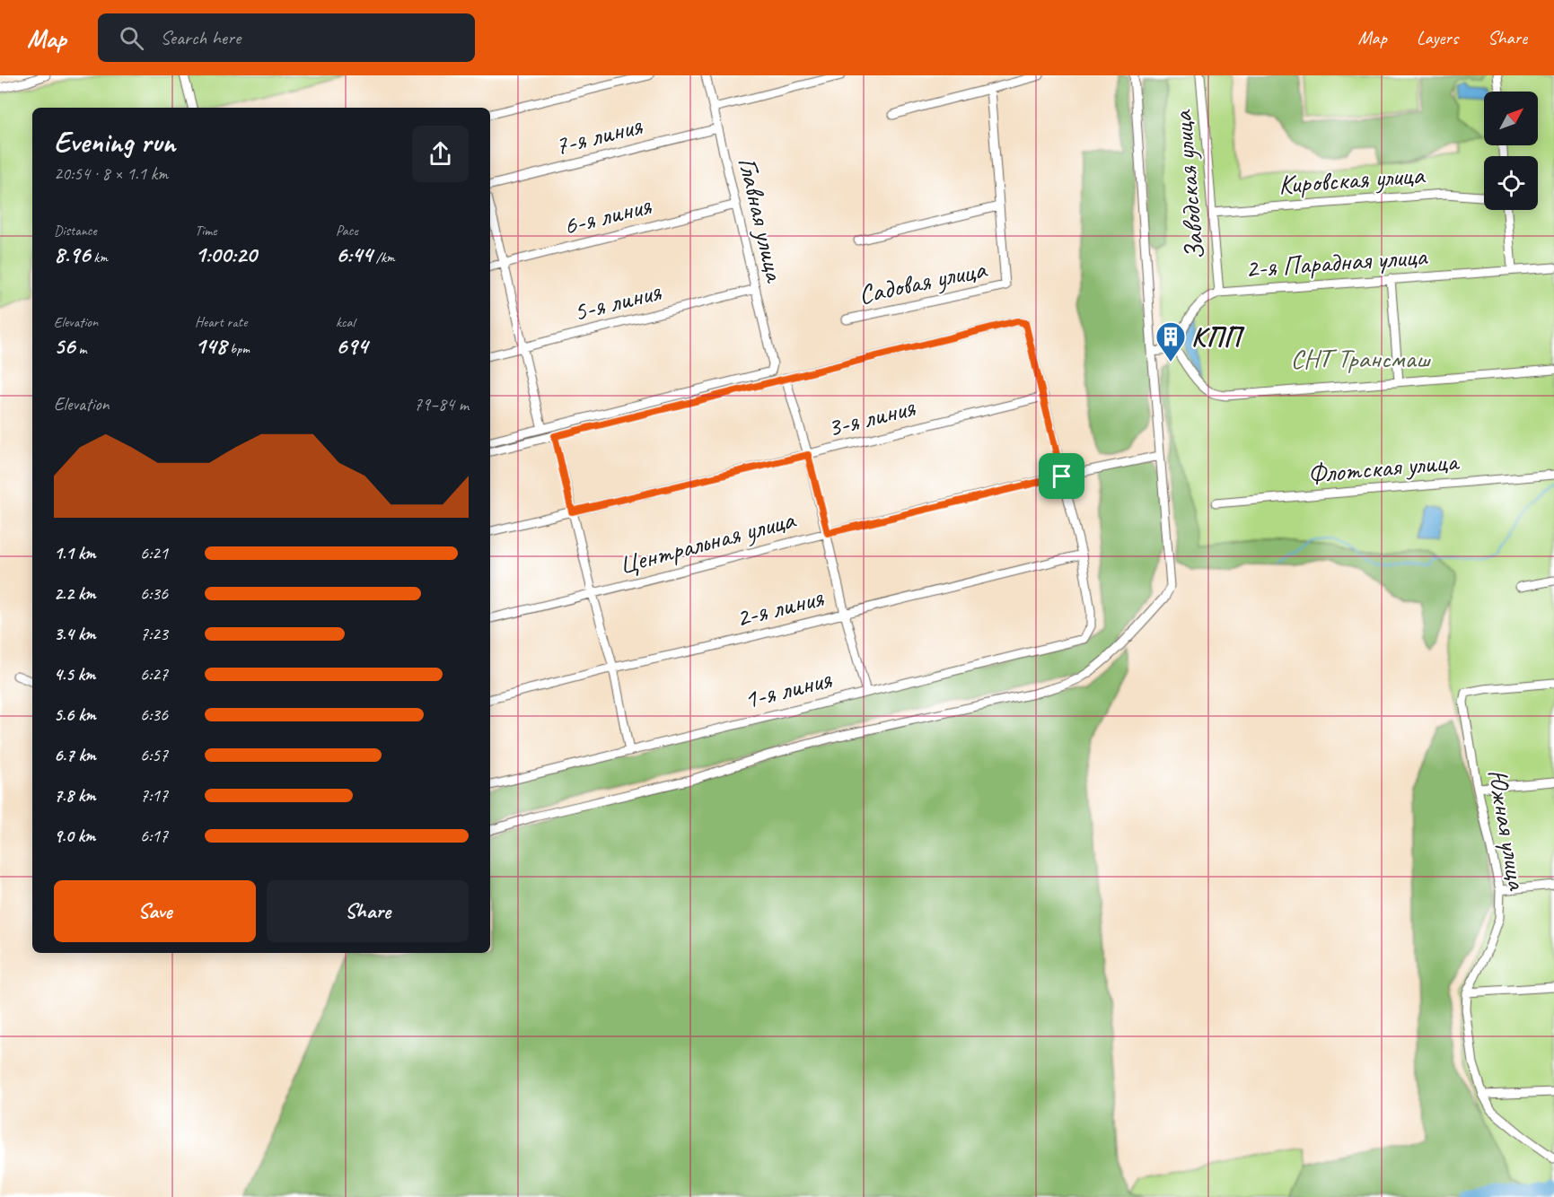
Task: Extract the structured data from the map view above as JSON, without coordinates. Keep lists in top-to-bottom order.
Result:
{
  "streets": {
    "street": [
      "7-я линия",
      "Кировская улица",
      "Заводская улица",
      "6-я линия",
      "Главная улица",
      "2-я Парадная улица",
      "Садовая улица",
      "5-я линия",
      "3-я линия",
      "Флотская улица",
      "Центральная улица",
      "2-я линия",
      "1-я линия",
      "Южная улица"
    ]
  },
  "crossings": [
    ["7-я линия", "Главная улица"],
    ["Кировская улица", "Заводская улица"],
    ["Заводская улица", "2-я Парадная улица"],
    ["6-я линия", "Главная улица"],
    ["Главная улица", "5-я линия"],
    ["2-я линия", "1-я линия"]
  ],
  "parks": ["СНТ Трансмаш"],
  "places": {
    "building": ["КПП"]
  },
  "north": "top right",
  "page": {
    "header": "Map",
    "search": "Search here",
    "nav": ["Map", "Layers", "Share"],
    "heading": ["Evening run", "20:54 · 8 × 1.1 km"],
    "stats": [
      ["Distance", "8.96 km"],
      ["Time", "1:00:20"],
      ["Pace", "6:44 /km"],
      ["Elevation", "56 m"],
      ["Heart rate", "148 bpm"],
      ["kcal", "694"]
    ],
    "chart": ["Elevation", "79–84 m"],
    "list": [
      {
        "name": "1.1 km",
        "note": "6:21"
      },
      {
        "name": "2.2 km",
        "note": "6:36"
      },
      {
        "name": "3.4 km",
        "note": "7:23"
      },
      {
        "name": "4.5 km",
        "note": "6:27"
      },
      {
        "name": "5.6 km",
        "note": "6:36"
      },
      {
        "name": "6.7 km",
        "note": "6:57"
      },
      {
        "name": "7.8 km",
        "note": "7:17"
      },
      {
        "name": "9.0 km",
        "note": "6:17"
      }
    ],
    "buttons": ["Save", "Share"]
  }
}
